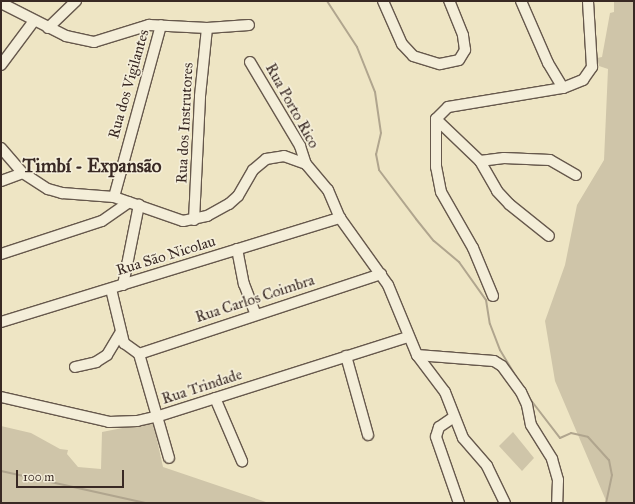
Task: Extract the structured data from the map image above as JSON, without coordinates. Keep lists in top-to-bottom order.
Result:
{
  "streets": {
    "street": [
      "Rua dos Vigilantes",
      "Rua Porto Rico",
      "Rua dos Instrutores",
      "Rua São Nicolau",
      "Rua Carlos Coimbra",
      "Rua Trindade"
    ]
  },
  "crossings": [
    ["Rua dos Vigilantes", "Rua Porto Rico"],
    ["Rua Porto Rico", "Rua dos Instrutores"],
    ["Rua Porto Rico", "Rua São Nicolau"],
    ["Rua Porto Rico", "Rua Carlos Coimbra"],
    ["Rua Porto Rico", "Rua Trindade"]
  ],
  "districts": ["Timbí - Expansão"],
  "scale_bar": "100 m"
}
